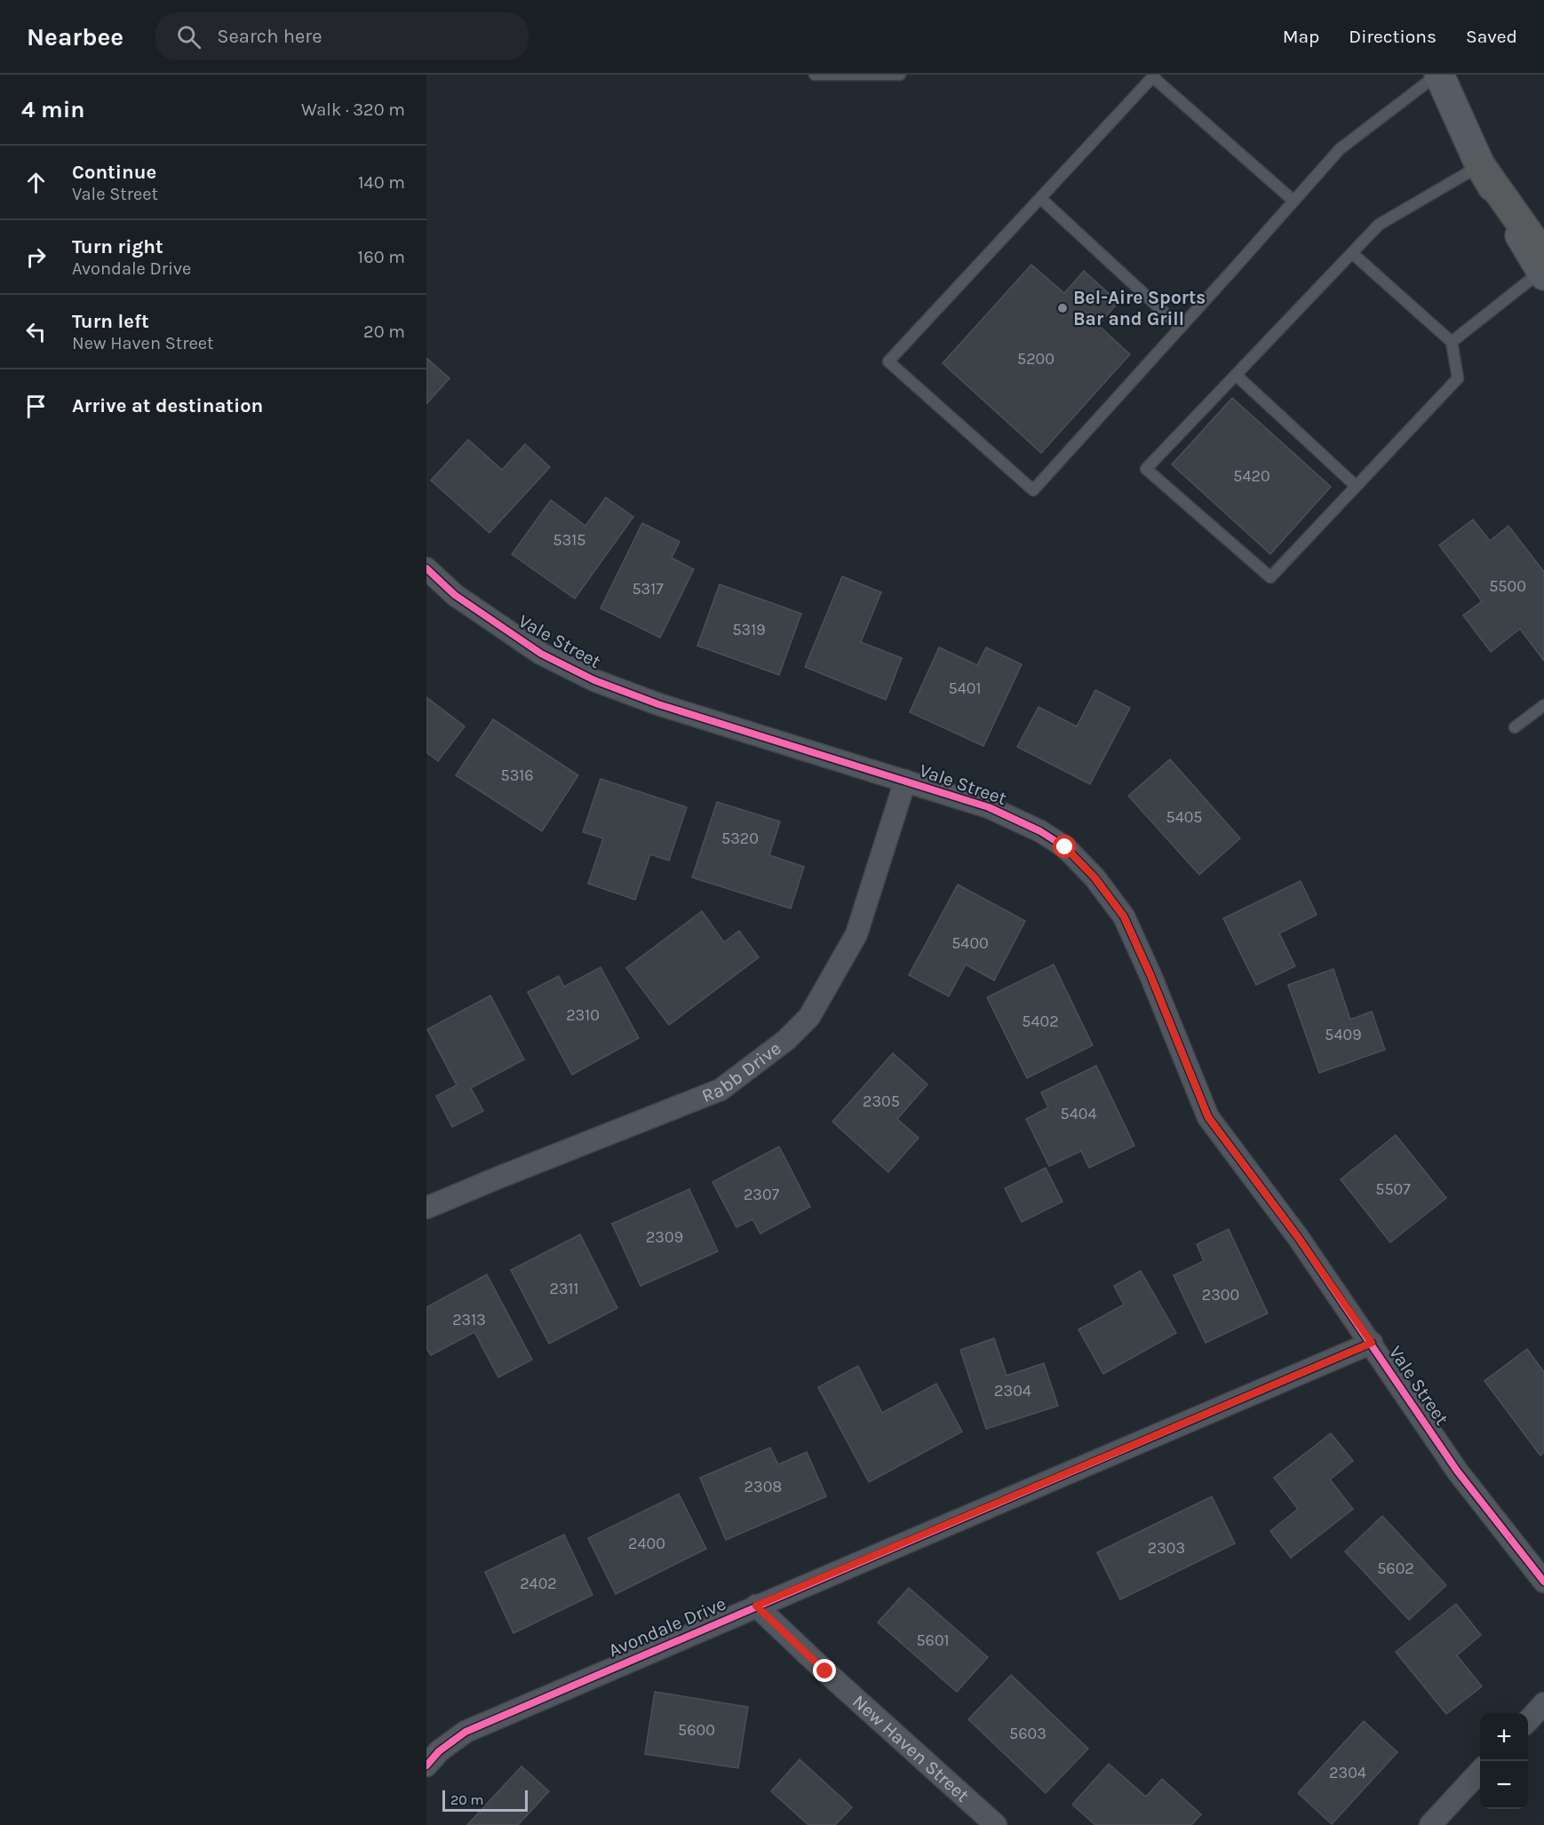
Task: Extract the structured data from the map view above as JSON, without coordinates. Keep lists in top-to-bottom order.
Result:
{
  "streets": {
    "street": [
      "Vale Street",
      "Rabb Drive",
      "Avondale Drive",
      "New Haven Street"
    ]
  },
  "crossings": [
    ["Vale Street", "Rabb Drive"],
    ["Vale Street", "Avondale Drive"],
    ["Avondale Drive", "New Haven Street"]
  ],
  "places": ["Bel-Aire Sports Bar and Grill"],
  "house_numbers": [
    "5200",
    "5420",
    "5315",
    "5500",
    "5317",
    "5319",
    "5401",
    "5316",
    "5405",
    "5320",
    "5400",
    "2310",
    "5402",
    "5409",
    "2305",
    "5404",
    "5507",
    "2307",
    "2309",
    "2311",
    "2300",
    "2313",
    "2304",
    "2308",
    "2400",
    "2303",
    "5602",
    "2402",
    "5601",
    "5600",
    "5603",
    "2304"
  ],
  "scale_bar": "20 m",
  "page": {
    "header": "Nearbee",
    "search": "Search here",
    "nav": ["Map", "Directions", "Saved"],
    "heading": ["4 min", "Walk · 320 m"],
    "list": [
      ["Continue", "Vale Street", "140 m"],
      ["Turn right", "Avondale Drive", "160 m"],
      ["Turn left", "New Haven Street", "20 m"],
      "Arrive at destination"
    ],
    "map_buttons": ["+", "−"],
    "scale": "20 m"
  }
}
